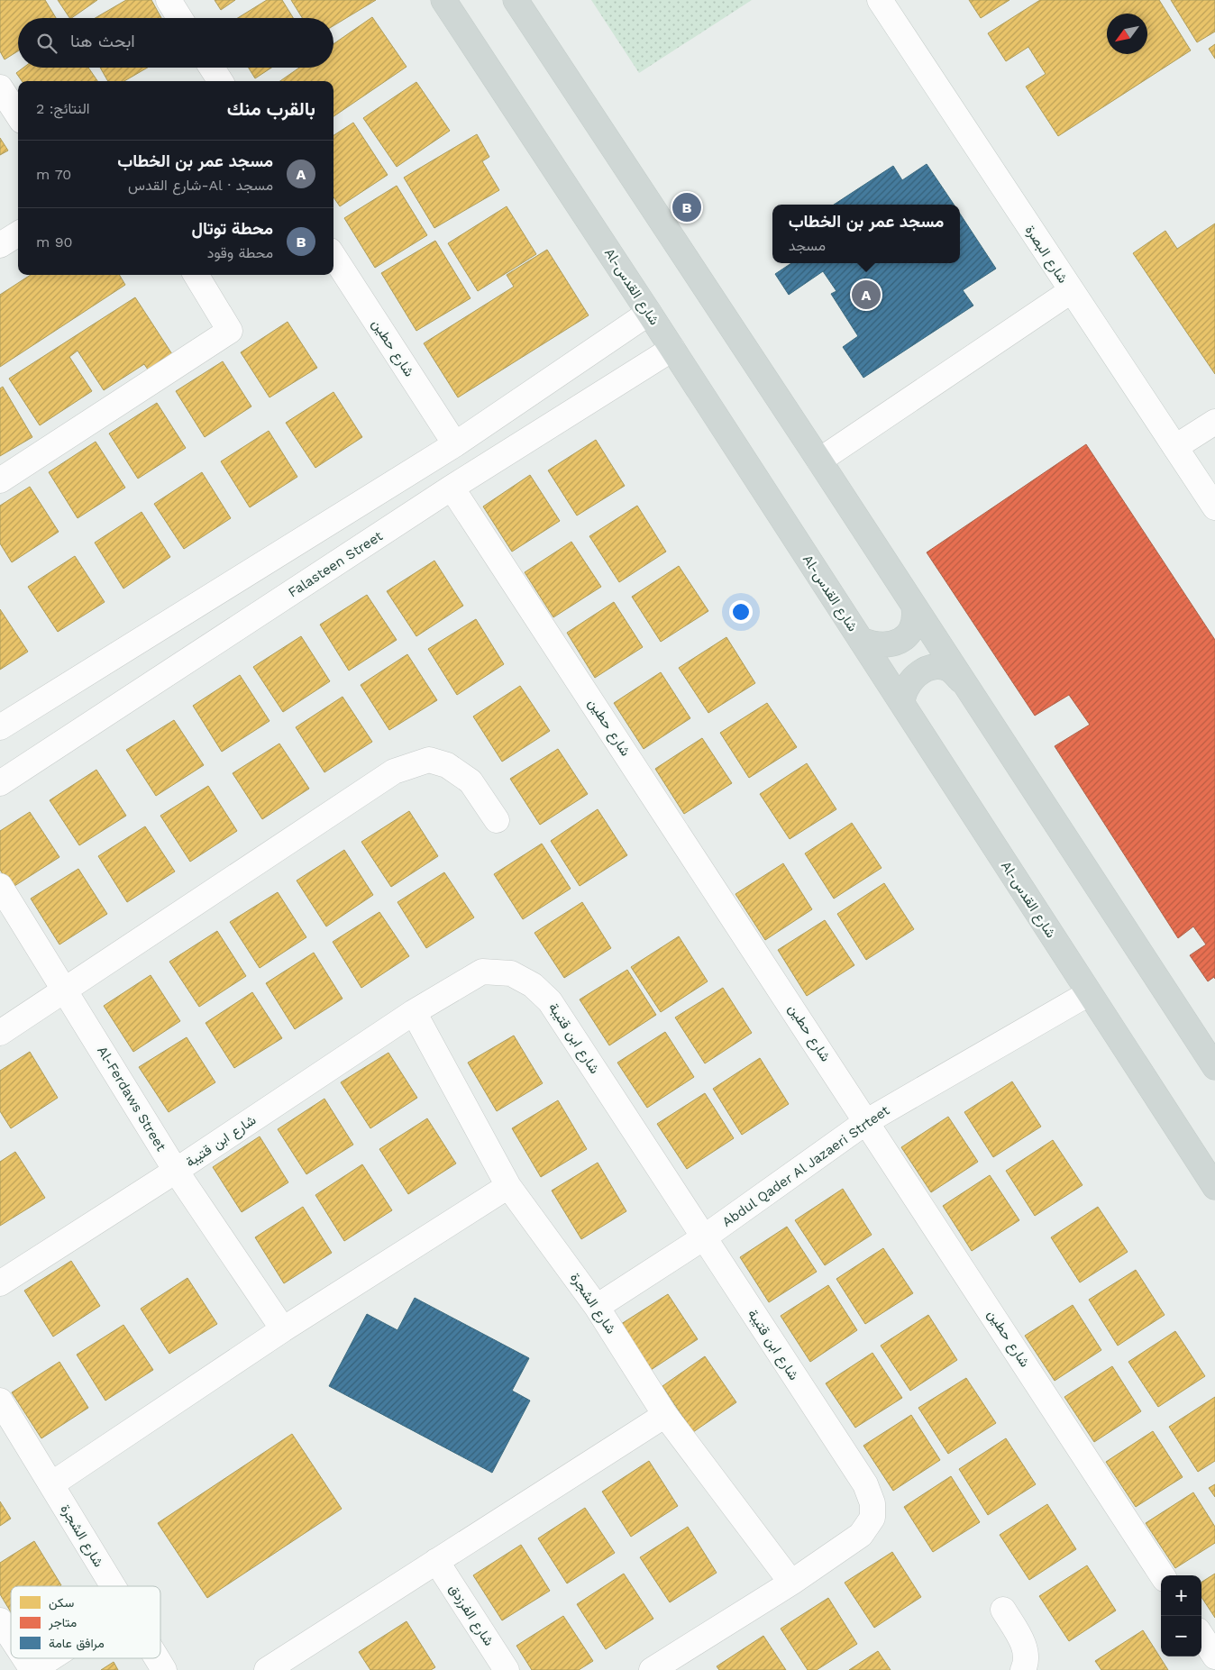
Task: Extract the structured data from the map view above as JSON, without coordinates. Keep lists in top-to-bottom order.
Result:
{
  "streets": {
    "main road": ["Al-شارع القدس"],
    "street": [
      "شارع البصرة",
      "شارع حطين",
      "Falasteen Street",
      "شارع ابن قتيبة",
      "Al-Ferdaws Street",
      "Abdul Qader Al Jazaeri Strteet",
      "شارع الشجرة",
      "شارع الفرزدق"
    ]
  },
  "crossings": [
    ["Al-شارع القدس", "Falasteen Street"],
    ["Al-شارع القدس", "Abdul Qader Al Jazaeri Strteet"],
    ["شارع حطين", "Falasteen Street"],
    ["شارع حطين", "Abdul Qader Al Jazaeri Strteet"],
    ["شارع ابن قتيبة", "Al-Ferdaws Street"],
    ["شارع ابن قتيبة", "Abdul Qader Al Jazaeri Strteet"],
    ["شارع ابن قتيبة", "شارع الشجرة"],
    ["Abdul Qader Al Jazaeri Strteet", "شارع الشجرة"]
  ],
  "legend": ["سكن", "متاجر", "مرافق عامة"],
  "north": "bottom left",
  "page": {
    "search": "ابحث هنا",
    "heading": ["بالقرب منك", "النتائج: 2"],
    "list": [
      {
        "mark": "A",
        "name": "مسجد عمر بن الخطاب",
        "note": "مسجد · Al-شارع القدس",
        "value": "70 m"
      },
      {
        "mark": "B",
        "name": "محطة توتال",
        "note": "محطة وقود",
        "value": "90 m"
      }
    ],
    "pins": ["B", "A"],
    "popup": ["مسجد عمر بن الخطاب", "مسجد"],
    "map_buttons": ["+", "−"]
  }
}
